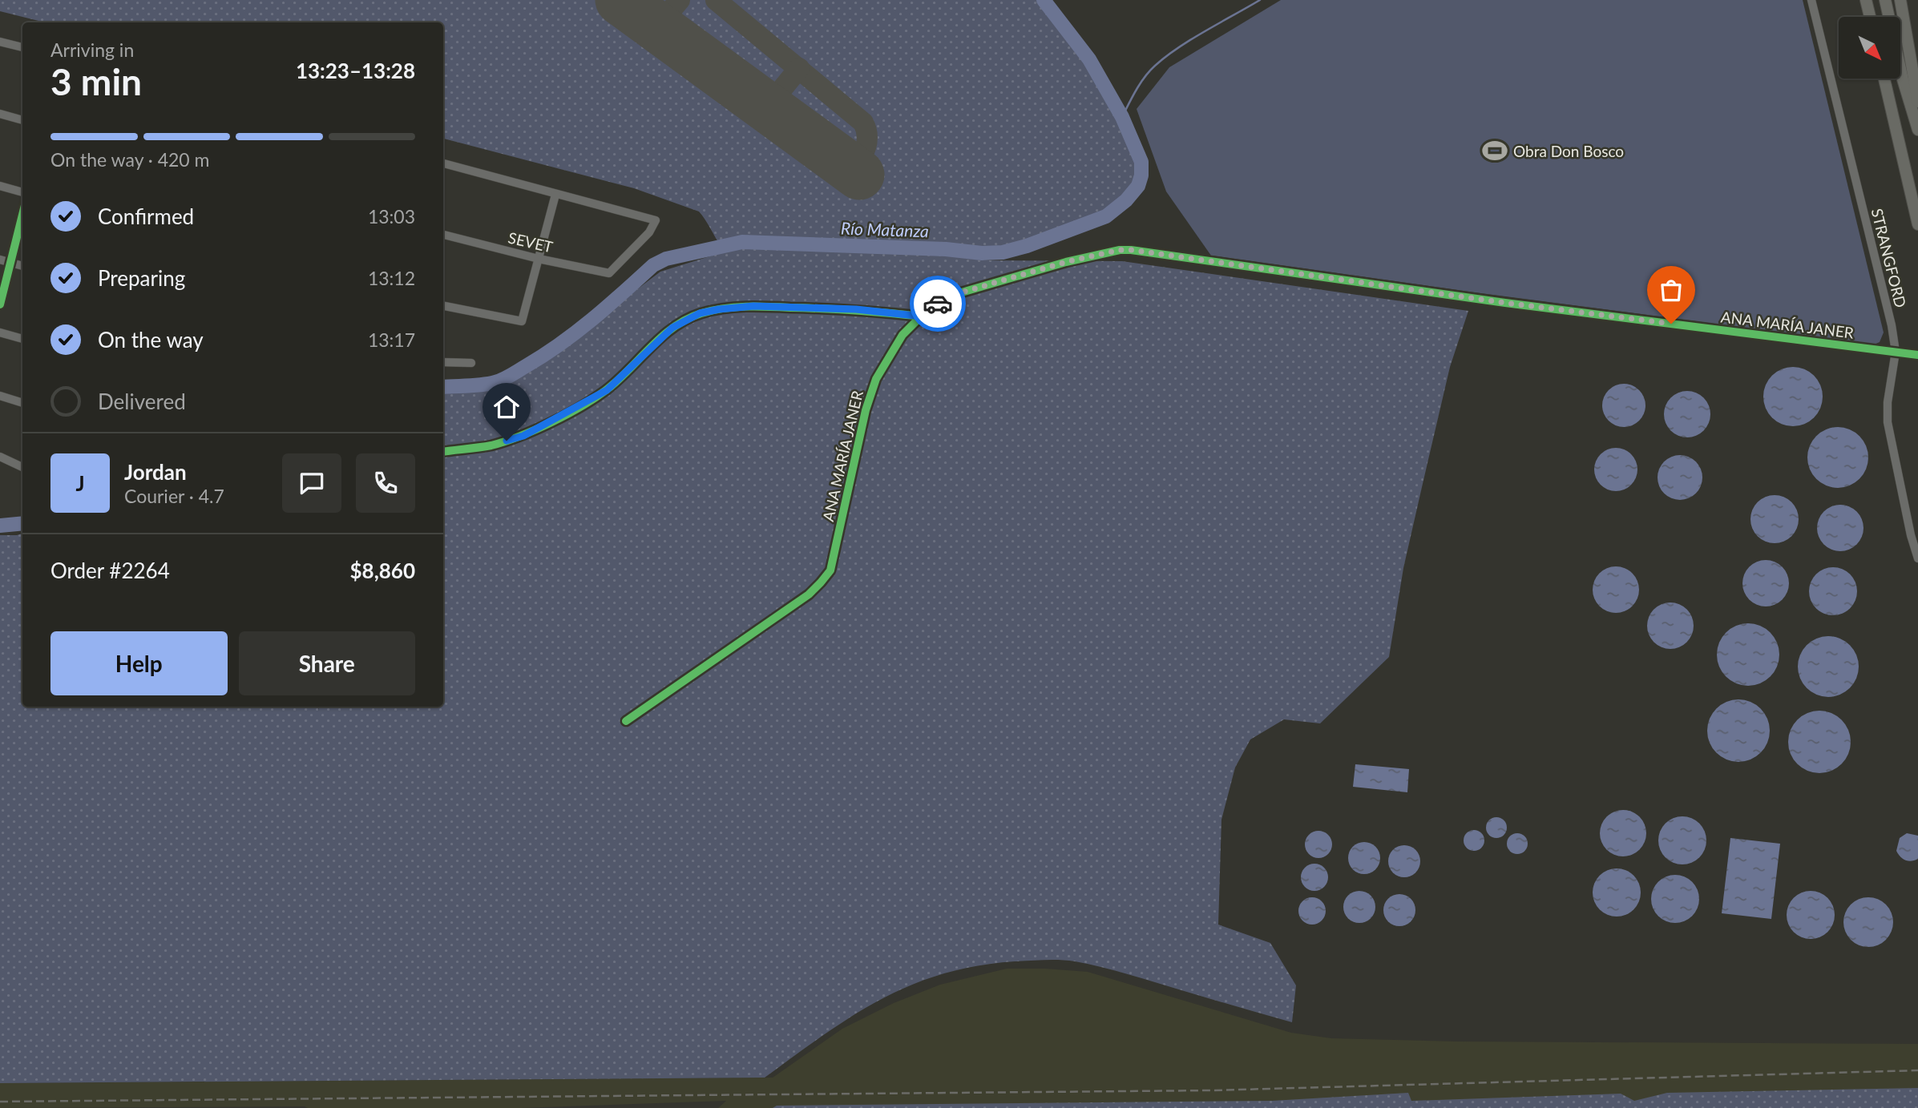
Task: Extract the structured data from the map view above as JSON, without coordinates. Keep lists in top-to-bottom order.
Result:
{
  "streets": {
    "street": ["SEVET", "STRANGFORD", "ANA MARÍA JANER"]
  },
  "crossings": [
    ["STRANGFORD", "ANA MARÍA JANER"]
  ],
  "water": ["Río Matanza"],
  "places": {
    "sports": ["Obra Don Bosco"]
  },
  "north": "bottom right",
  "page": {
    "heading": ["3 min", "Arriving in", "13:23–13:28"],
    "panel": [
      "Jordan",
      "Courier · 4.7",
      "Order #2264",
      "$8,860"
    ],
    "bar": "On the way · 420 m",
    "list": [
      ["Confirmed", "13:03"],
      ["Preparing", "13:12"],
      ["On the way", "13:17"],
      "Delivered"
    ],
    "round": "J",
    "buttons": ["Help", "Share"]
  }
}
